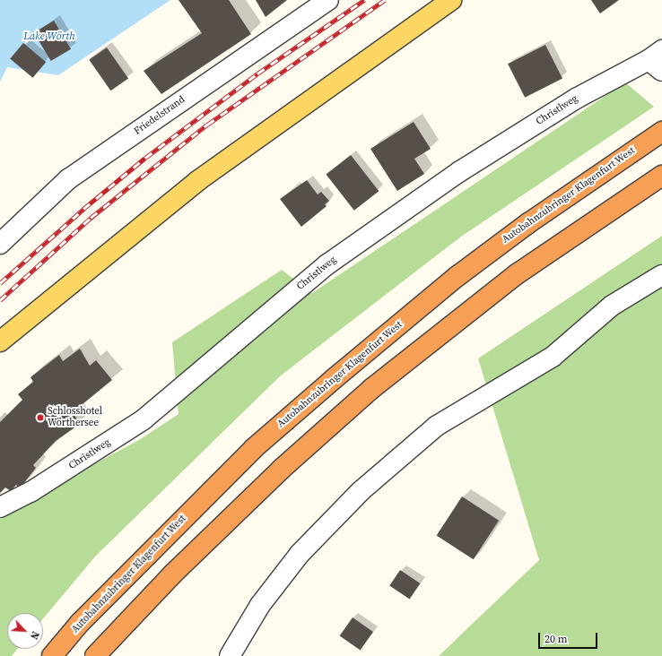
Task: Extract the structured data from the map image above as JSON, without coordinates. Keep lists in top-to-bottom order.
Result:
{
  "streets": {
    "highway": ["Autobahnzubringer Klagenfurt West"],
    "street": ["Christlweg", "Friedelstrand"]
  },
  "water": ["Lake Wörth"],
  "places": ["Schlosshotel Wörthersee"],
  "scale_bar": "20 m",
  "north": "bottom right"
}
